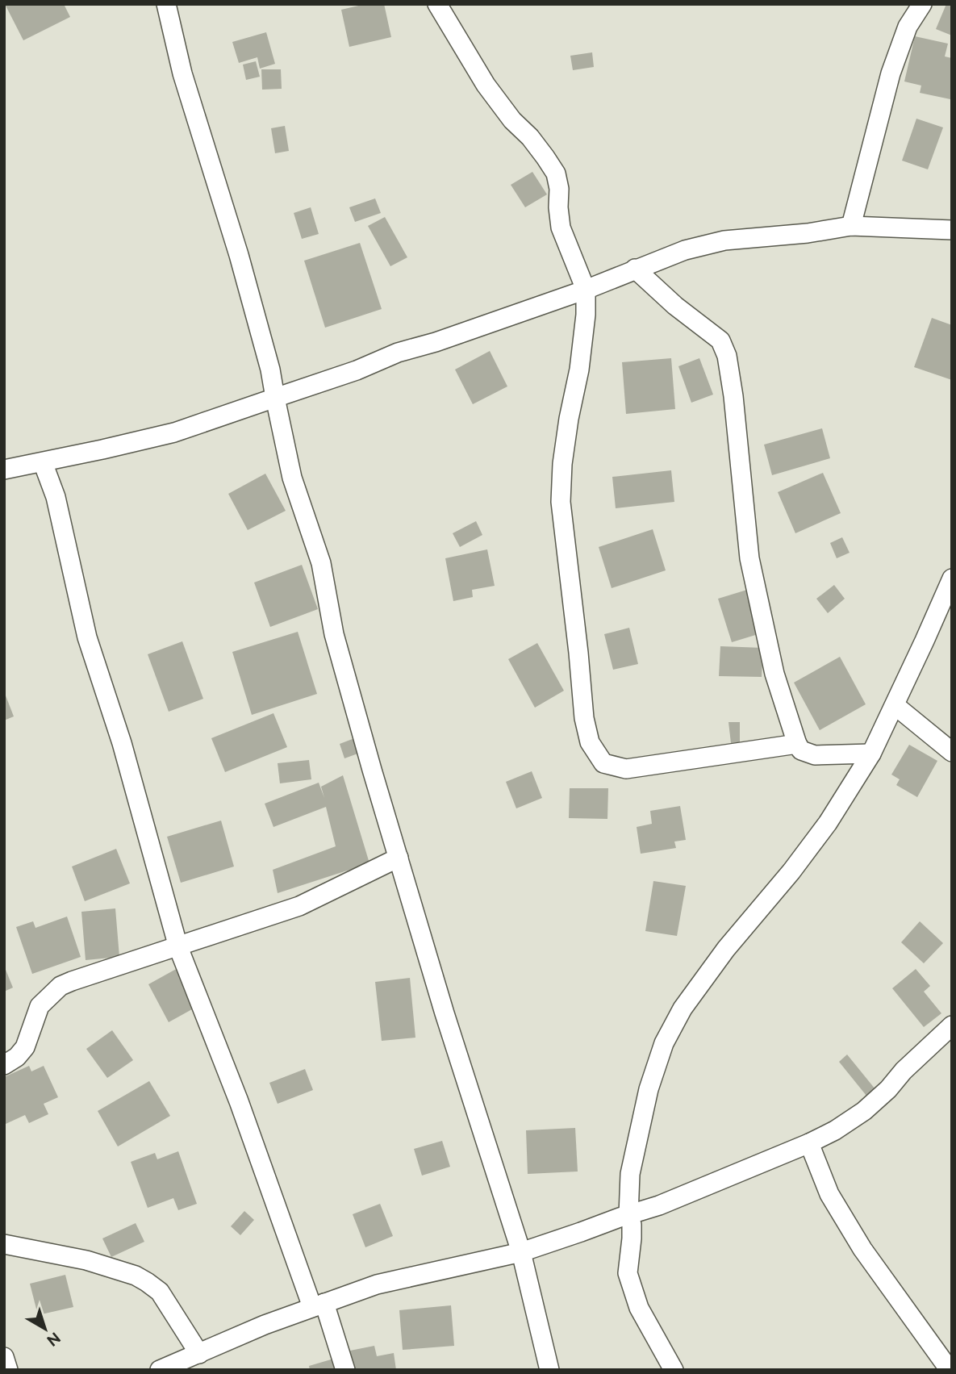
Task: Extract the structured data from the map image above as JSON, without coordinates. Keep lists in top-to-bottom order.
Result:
{
  "north": "bottom right"
}
